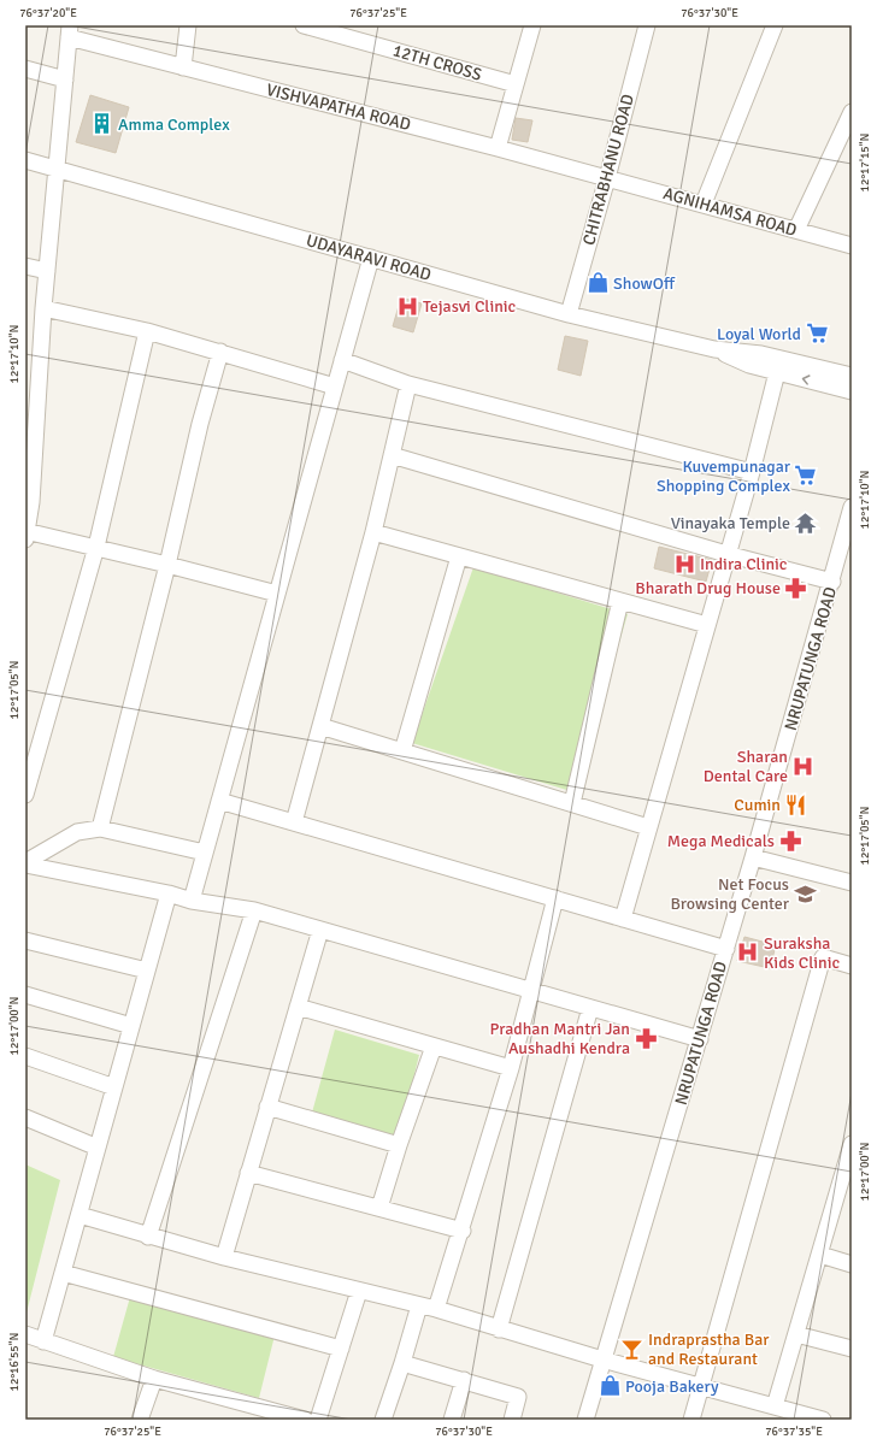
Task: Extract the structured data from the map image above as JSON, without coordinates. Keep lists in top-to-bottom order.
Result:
{
  "streets": {
    "street": [
      "12TH CROSS",
      "VISHVAPATHA ROAD",
      "CHITRABHANU ROAD",
      "AGNIHAMSA ROAD",
      "UDAYARAVI ROAD",
      "NRUPATUNGA ROAD"
    ]
  },
  "crossings": [
    ["VISHVAPATHA ROAD", "CHITRABHANU ROAD"],
    ["VISHVAPATHA ROAD", "AGNIHAMSA ROAD"],
    ["CHITRABHANU ROAD", "AGNIHAMSA ROAD"],
    ["CHITRABHANU ROAD", "UDAYARAVI ROAD"]
  ],
  "places": {
    "building": ["Amma Complex"],
    "shop": ["ShowOff", "Pooja Bakery"],
    "hospital": [
      "Tejasvi Clinic",
      "Indira Clinic",
      "Sharan Dental Care",
      "Suraksha Kids Clinic"
    ],
    "supermarket": ["Loyal World", "Kuvempunagar Shopping Complex"],
    "temple": ["Vinayaka Temple"],
    "pharmacy": ["Bharath Drug House", "Mega Medicals", "Pradhan Mantri Jan Aushadhi Kendra"],
    "restaurant": ["Cumin"],
    "school or university": ["Net Focus Browsing Center"],
    "bar": ["Indraprastha Bar and Restaurant"]
  },
  "coordinates": [
    "76°37'20\"E",
    "76°37'25\"E",
    "76°37'30\"E",
    "12°17'15\"N",
    "12°17'10\"N",
    "12°17'05\"N",
    "12°17'00\"N",
    "12°16'55\"N",
    "76°37'35\"E"
  ]
}
